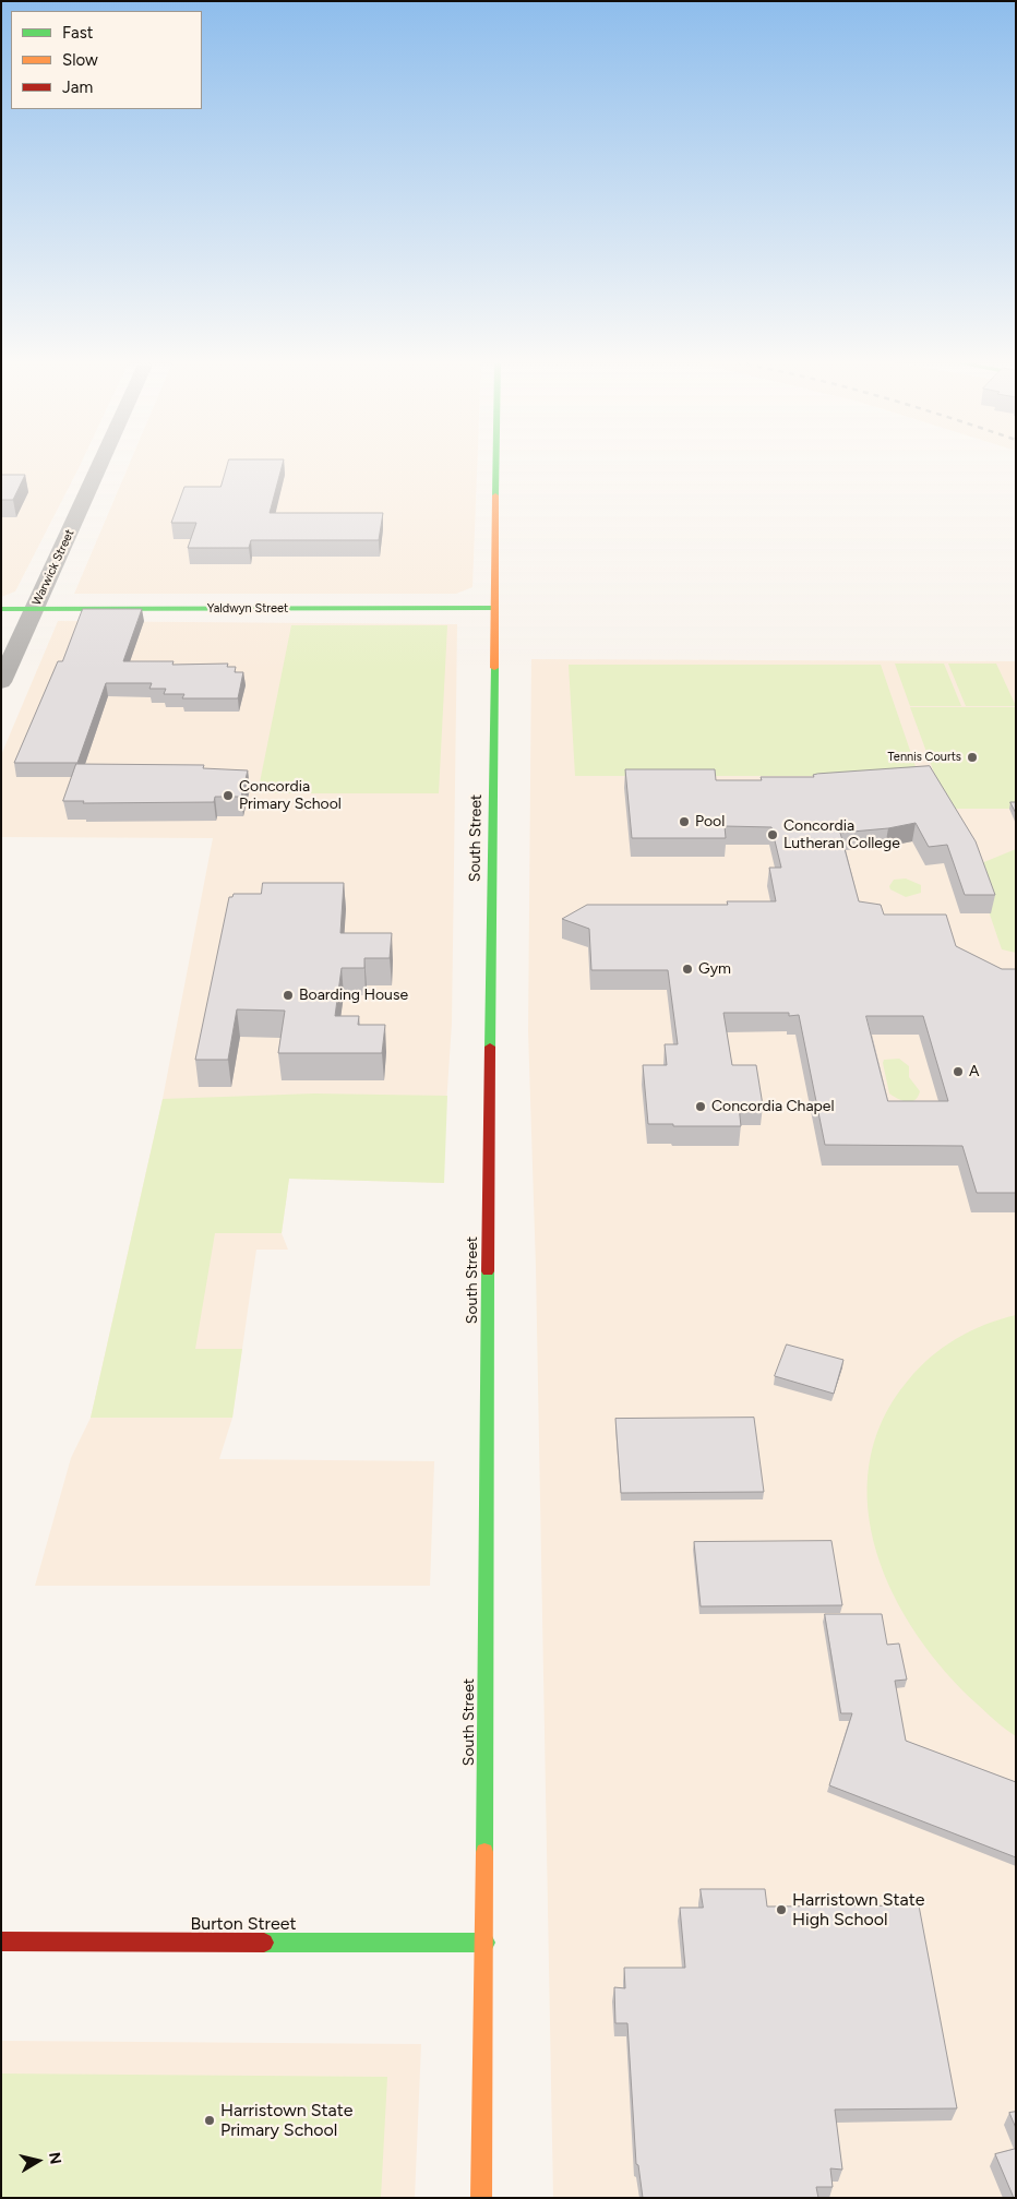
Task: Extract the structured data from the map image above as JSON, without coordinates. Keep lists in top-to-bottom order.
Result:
{
  "streets": {
    "main road": ["Yaldwyn Street", "South Street", "Burton Street"],
    "street": ["Warwick Street"]
  },
  "crossings": [
    ["Warwick Street", "Yaldwyn Street"],
    ["Yaldwyn Street", "South Street"],
    ["South Street", "Burton Street"]
  ],
  "places": [
    "Tennis Courts",
    "Concordia Primary School",
    "Pool",
    "Concordia Lutheran College",
    "Gym",
    "Boarding House",
    "A",
    "Concordia Chapel",
    "Harristown State High School",
    "Harristown State Primary School"
  ],
  "legend": ["Fast", "Slow", "Jam"],
  "north": "right"
}
